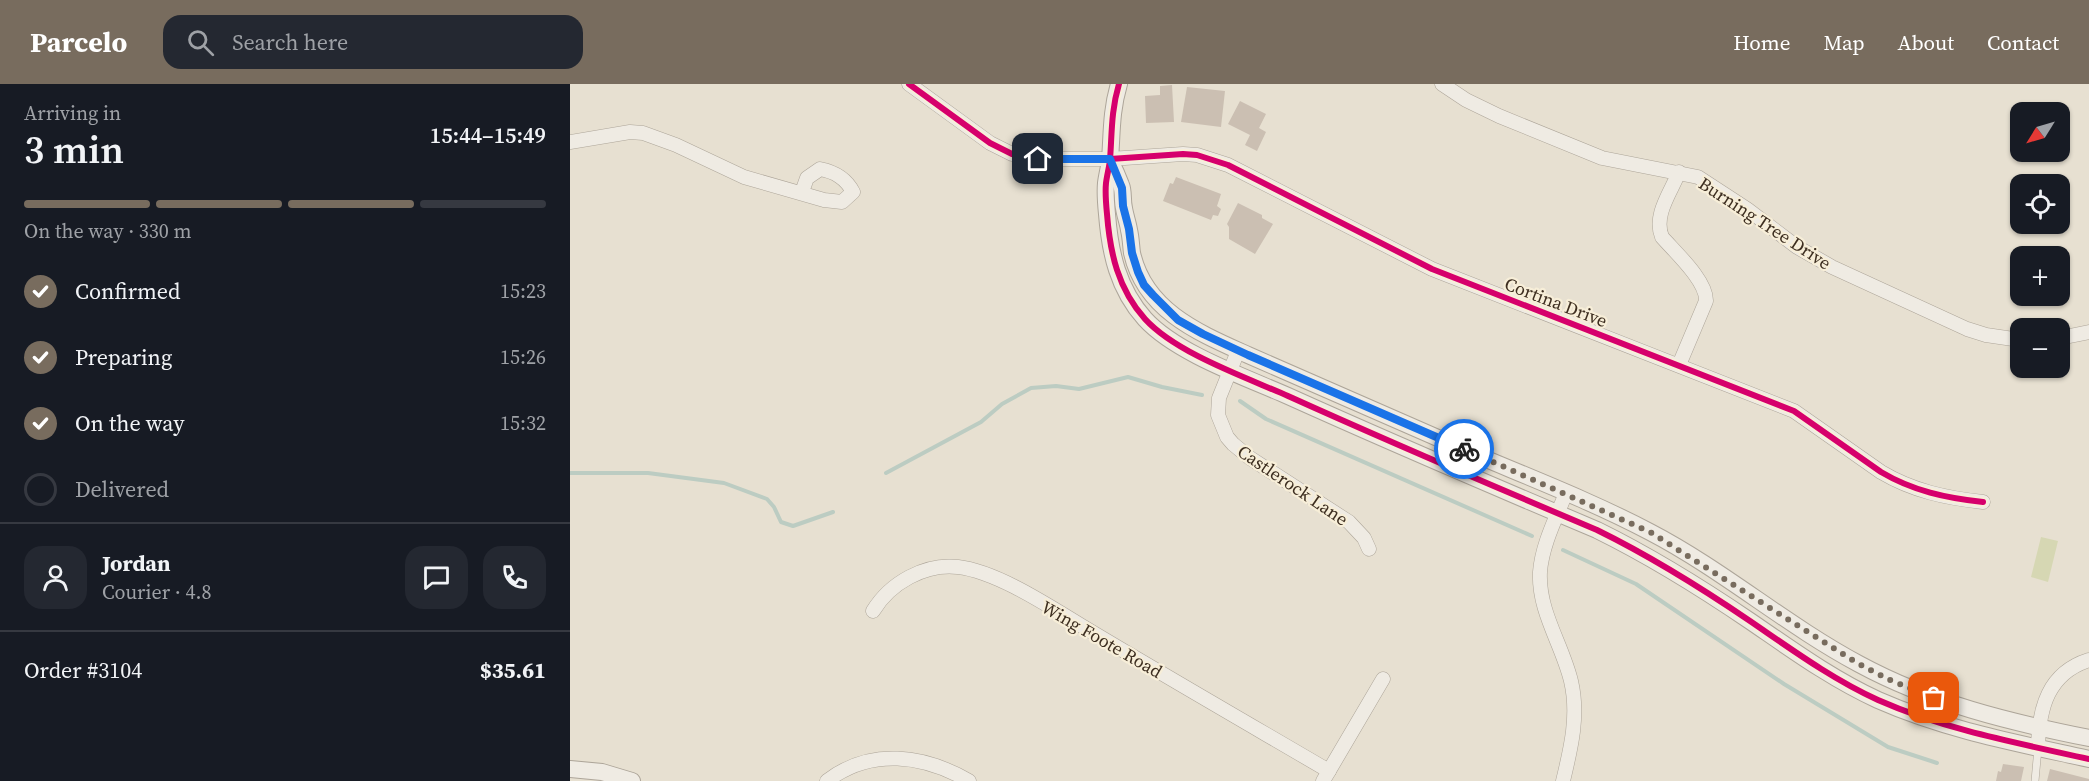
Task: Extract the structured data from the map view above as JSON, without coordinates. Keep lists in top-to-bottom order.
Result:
{
  "streets": {
    "street": [
      "Burning Tree Drive",
      "Cortina Drive",
      "Castlerock Lane",
      "Wing Foote Road"
    ]
  },
  "north": "bottom left",
  "page": {
    "header": "Parcelo",
    "search": "Search here",
    "nav": [
      "Home",
      "Map",
      "About",
      "Contact"
    ],
    "heading": ["3 min", "Arriving in", "15:44–15:49"],
    "panel": [
      "Jordan",
      "Courier · 4.8",
      "Order #3104",
      "$35.61"
    ],
    "map_buttons": ["+", "−"],
    "bar": "On the way · 330 m",
    "list": [
      ["Confirmed", "15:23"],
      ["Preparing", "15:26"],
      ["On the way", "15:32"],
      "Delivered"
    ]
  }
}
